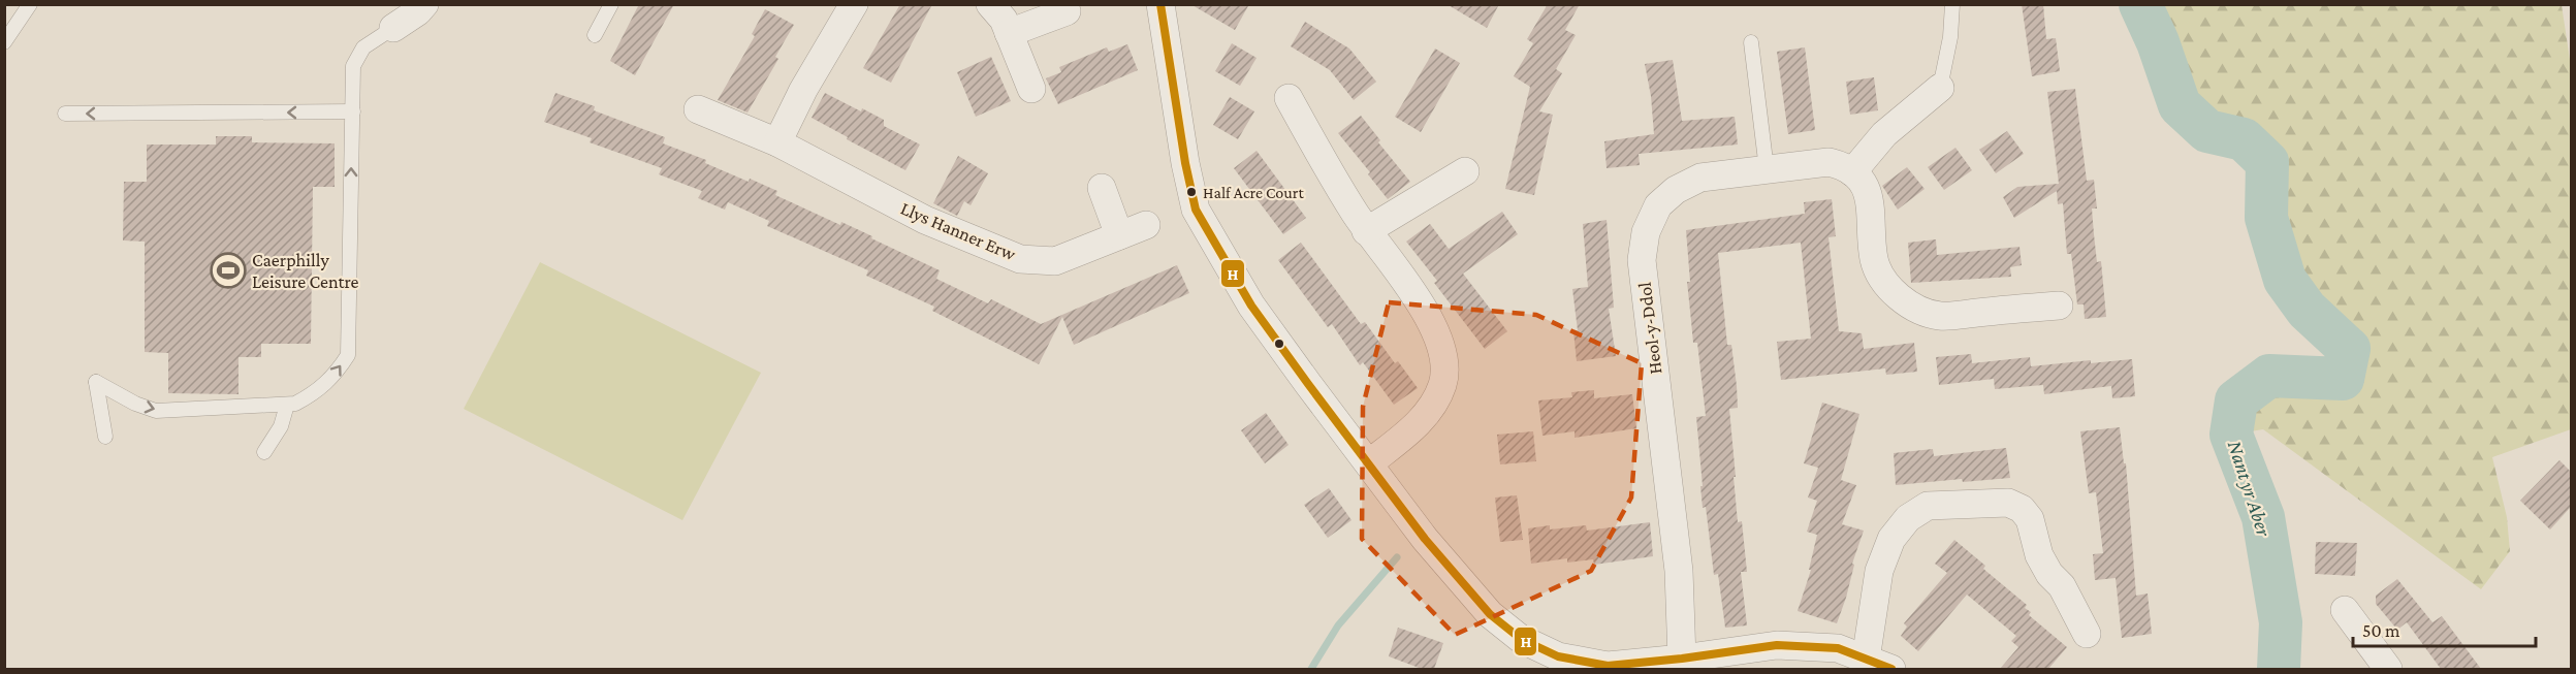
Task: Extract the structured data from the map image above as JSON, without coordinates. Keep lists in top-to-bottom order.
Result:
{
  "streets": {
    "street": ["Llys Hanner Erw", "Heol-y-Ddol"]
  },
  "water": ["Nant yr Aber"],
  "places": {
    "other": ["Half Acre Court"],
    "sports": ["Caerphilly Leisure Centre"]
  },
  "lines": ["transit line H"],
  "scale_bar": "50 m"
}
